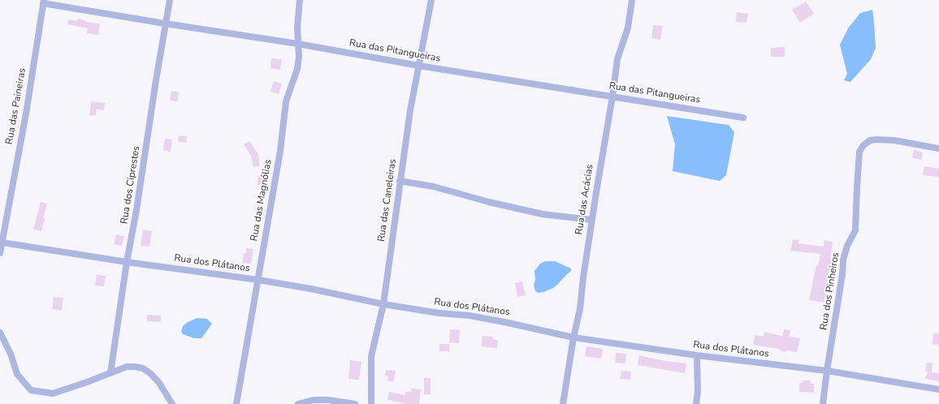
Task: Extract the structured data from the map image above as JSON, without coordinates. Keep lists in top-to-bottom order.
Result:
{
  "streets": {
    "street": [
      "Rua das Pitangueiras",
      "Rua das Paineiras",
      "Rua dos Ciprestes",
      "Rua das Acácias",
      "Rua das Magnólias",
      "Rua das Caneleiras",
      "Rua dos Plátanos",
      "Rua dos Pinheiros"
    ]
  },
  "crossings": [
    ["Rua das Pitangueiras", "Rua das Paineiras"],
    ["Rua das Pitangueiras", "Rua dos Ciprestes"],
    ["Rua das Pitangueiras", "Rua das Acácias"],
    ["Rua das Pitangueiras", "Rua das Magnólias"],
    ["Rua das Pitangueiras", "Rua das Caneleiras"],
    ["Rua das Paineiras", "Rua dos Plátanos"],
    ["Rua dos Ciprestes", "Rua dos Plátanos"],
    ["Rua das Acácias", "Rua dos Plátanos"],
    ["Rua das Magnólias", "Rua dos Plátanos"],
    ["Rua das Caneleiras", "Rua dos Plátanos"],
    ["Rua dos Plátanos", "Rua dos Pinheiros"]
  ]
}
